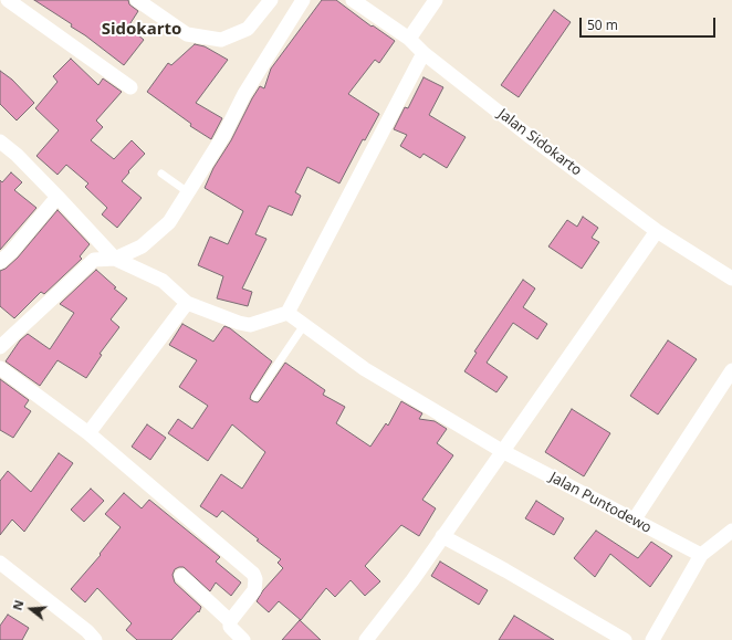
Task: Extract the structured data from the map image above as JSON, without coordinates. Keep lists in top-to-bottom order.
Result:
{
  "streets": {
    "street": ["Jalan Sidokarto", "Jalan Puntodewo"]
  },
  "districts": ["Sidokarto"],
  "scale_bar": "50 m",
  "north": "left"
}
